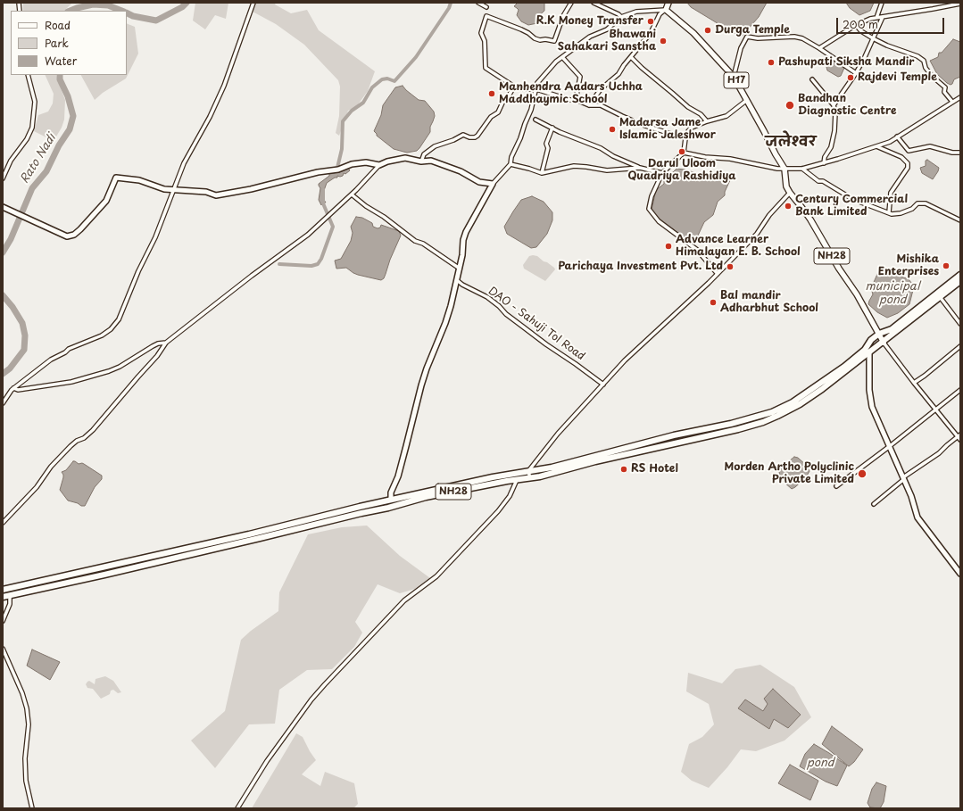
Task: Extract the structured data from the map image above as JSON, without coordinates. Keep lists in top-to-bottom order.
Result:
{
  "streets": {
    "highway": ["NH28"],
    "main road": ["H17"],
    "street": ["DAO - Sahuji Tol Road"]
  },
  "crossings": [
    ["H17", "NH28"]
  ],
  "districts": ["जलेश्वर"],
  "water": ["Rato Nadi", "municipal pond", "pond"],
  "places": [
    "R.K Money Transfer",
    "Durga Temple",
    "Bhawani Sahakari Sanstha",
    "Pashupati Siksha Mandir",
    "Rajdevi Temple",
    "Manhendra Aadars Uchha Maddhaymic School",
    "Bandhan Diagnostic Centre",
    "Madarsa Jame Islamic Jaleshwor",
    "Darul Uloom Quadriya Rashidiya",
    "Century Commercial Bank Limited",
    "Advance Learner Himalayan E. B. School",
    "Mishika Enterprises",
    "Parichaya Investment Pvt. Ltd",
    "Bal mandir Adharbhut School",
    "RS Hotel",
    "Morden Artho Polyclinic Private Limited"
  ],
  "legend": ["Road", "Park", "Water"],
  "scale_bar": "200 m"
}
